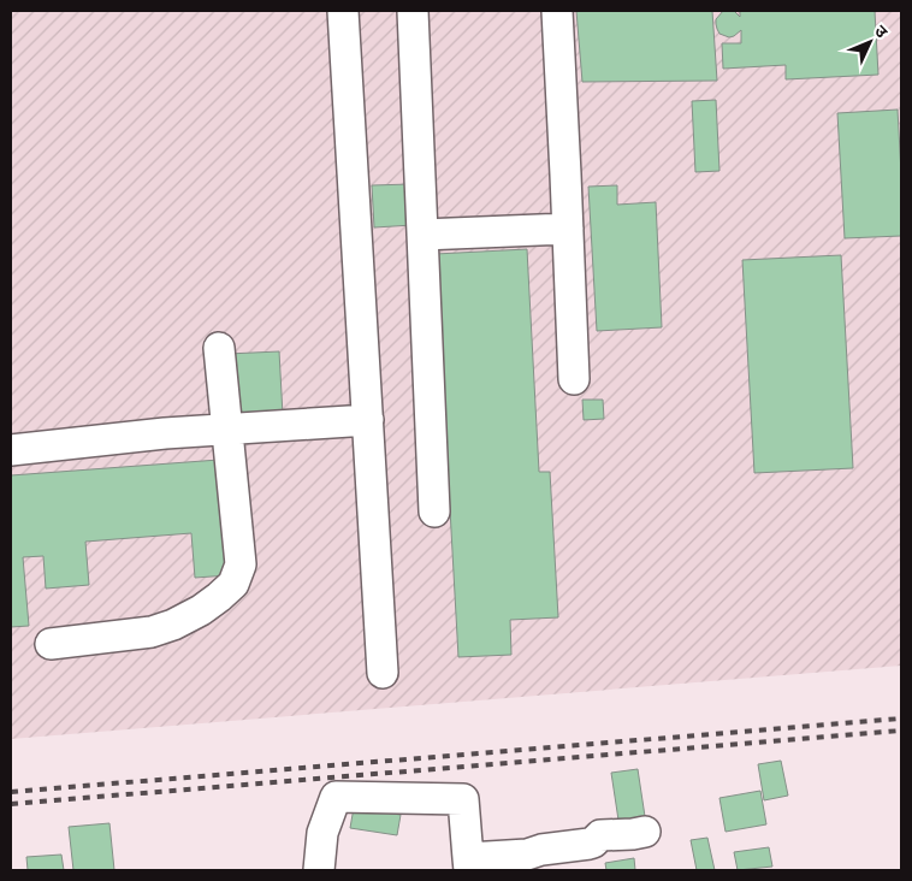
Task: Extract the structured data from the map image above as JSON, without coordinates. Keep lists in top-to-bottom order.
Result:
{
  "north": "top right"
}
